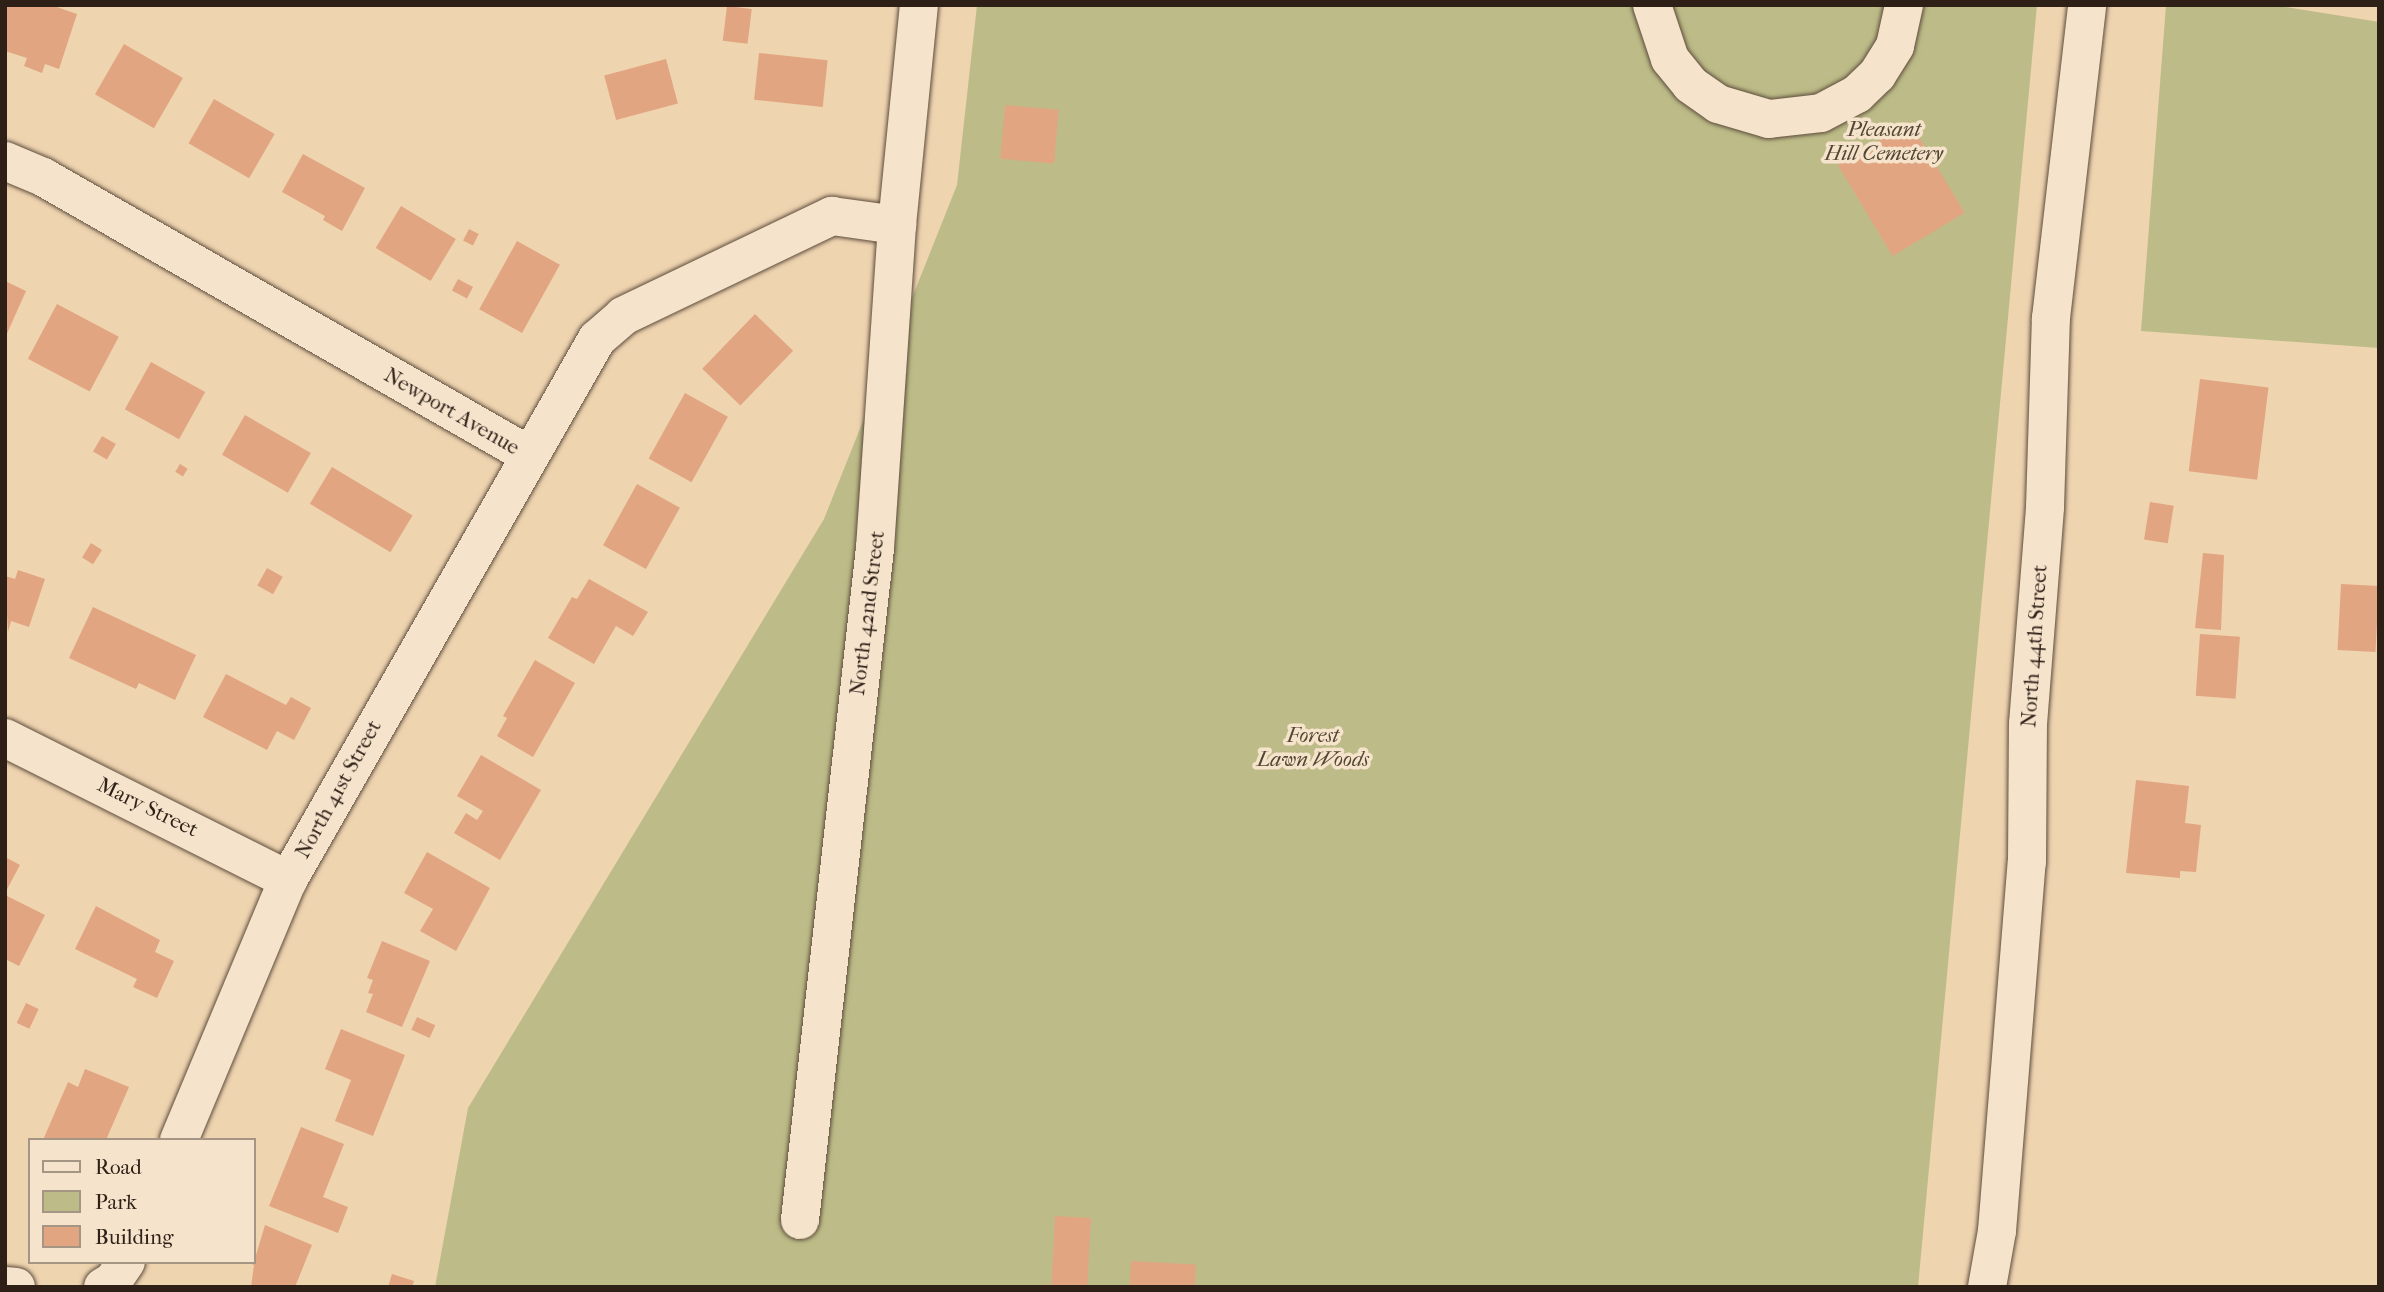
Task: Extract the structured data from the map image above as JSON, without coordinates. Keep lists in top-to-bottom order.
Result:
{
  "streets": {
    "street": [
      "Newport Avenue",
      "North 42nd Street",
      "North 44th Street",
      "North 41st Street",
      "Mary Street"
    ]
  },
  "crossings": [
    ["Newport Avenue", "North 42nd Street"],
    ["Newport Avenue", "North 41st Street"],
    ["North 41st Street", "Mary Street"]
  ],
  "parks": ["Pleasant Hill Cemetery", "Forest Lawn Woods"],
  "legend": ["Road", "Park", "Building"]
}
